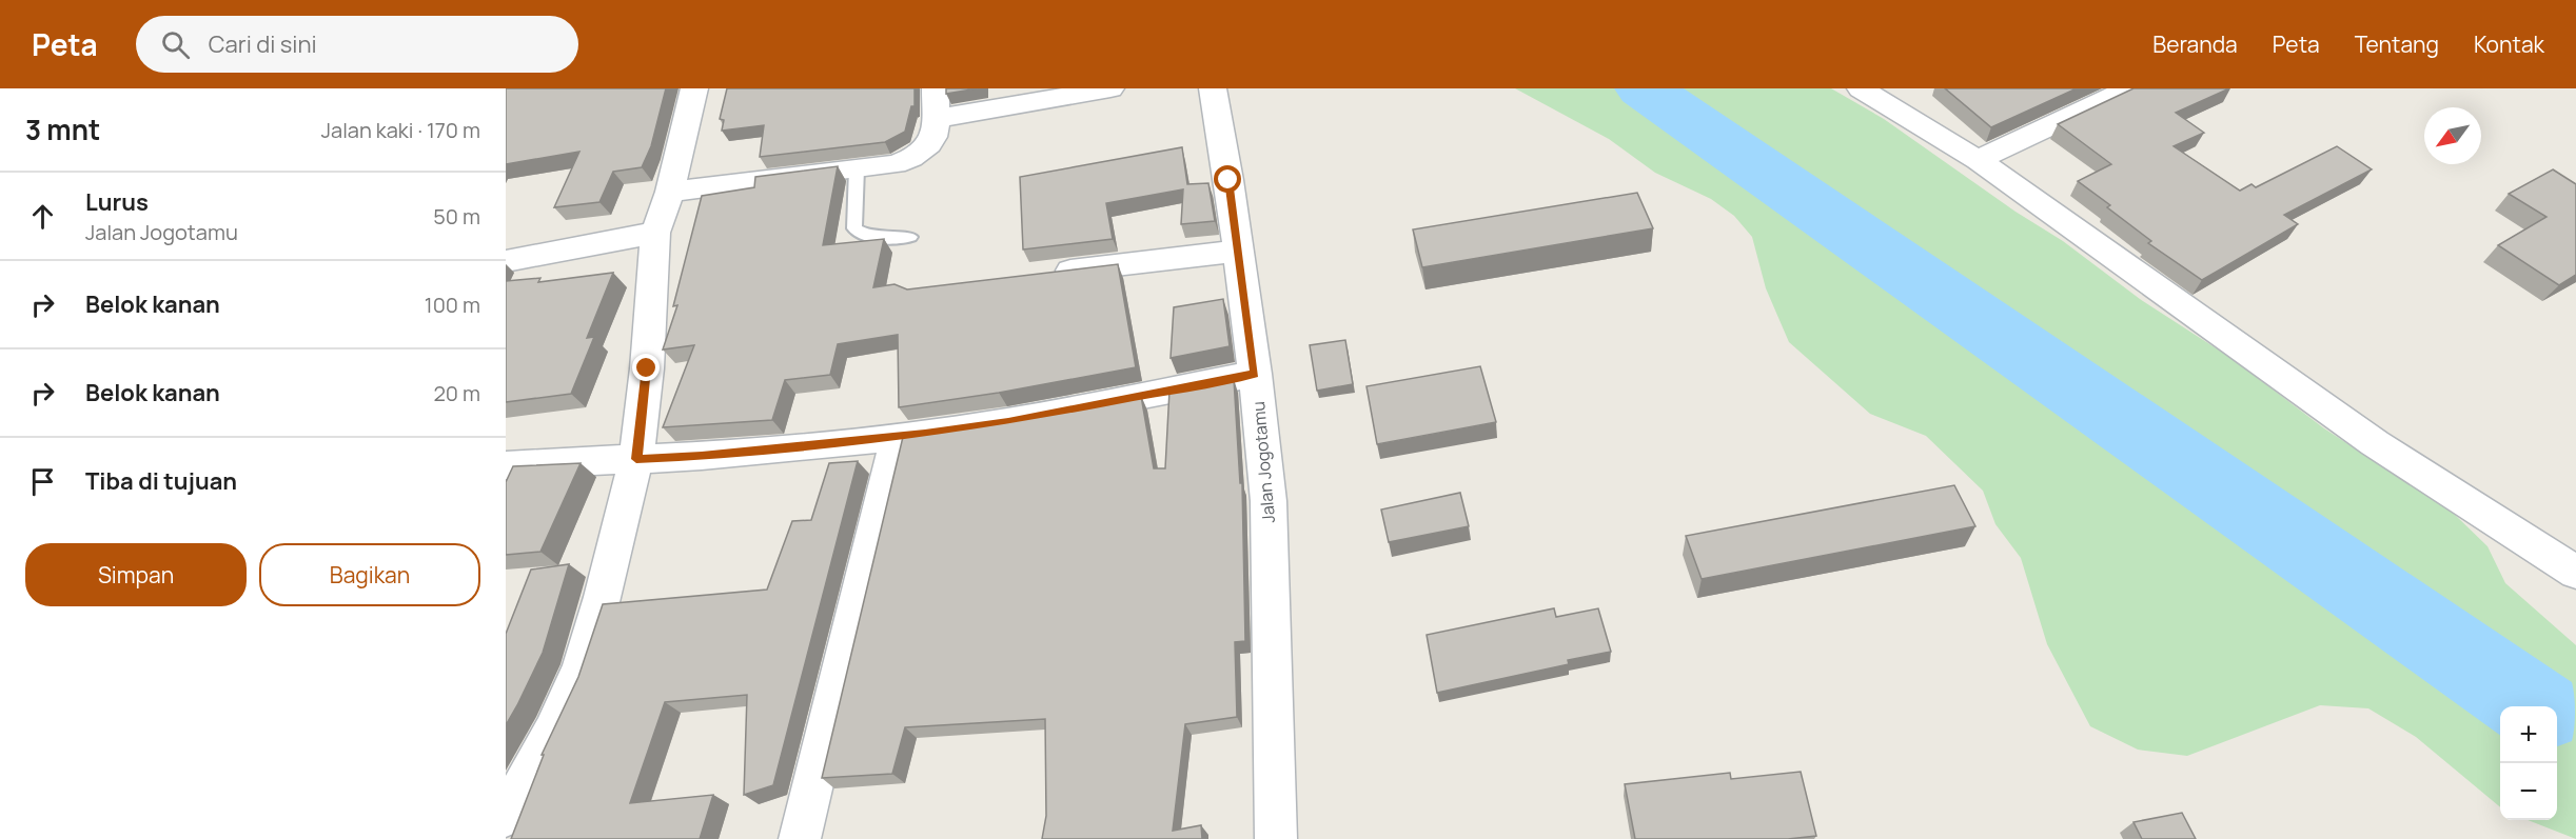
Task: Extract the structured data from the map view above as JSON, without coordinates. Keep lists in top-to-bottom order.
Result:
{
  "streets": {
    "street": ["Jalan Jogotamu"]
  },
  "north": "bottom left",
  "page": {
    "header": "Peta",
    "search": "Cari di sini",
    "nav": [
      "Beranda",
      "Peta",
      "Tentang",
      "Kontak"
    ],
    "heading": ["3 mnt", "Jalan kaki · 170 m"],
    "list": [
      ["Lurus", "Jalan Jogotamu", "50 m"],
      ["Belok kanan", "100 m"],
      ["Belok kanan", "20 m"],
      "Tiba di tujuan"
    ],
    "buttons": ["Simpan", "Bagikan"],
    "map_buttons": ["+", "−"]
  }
}
